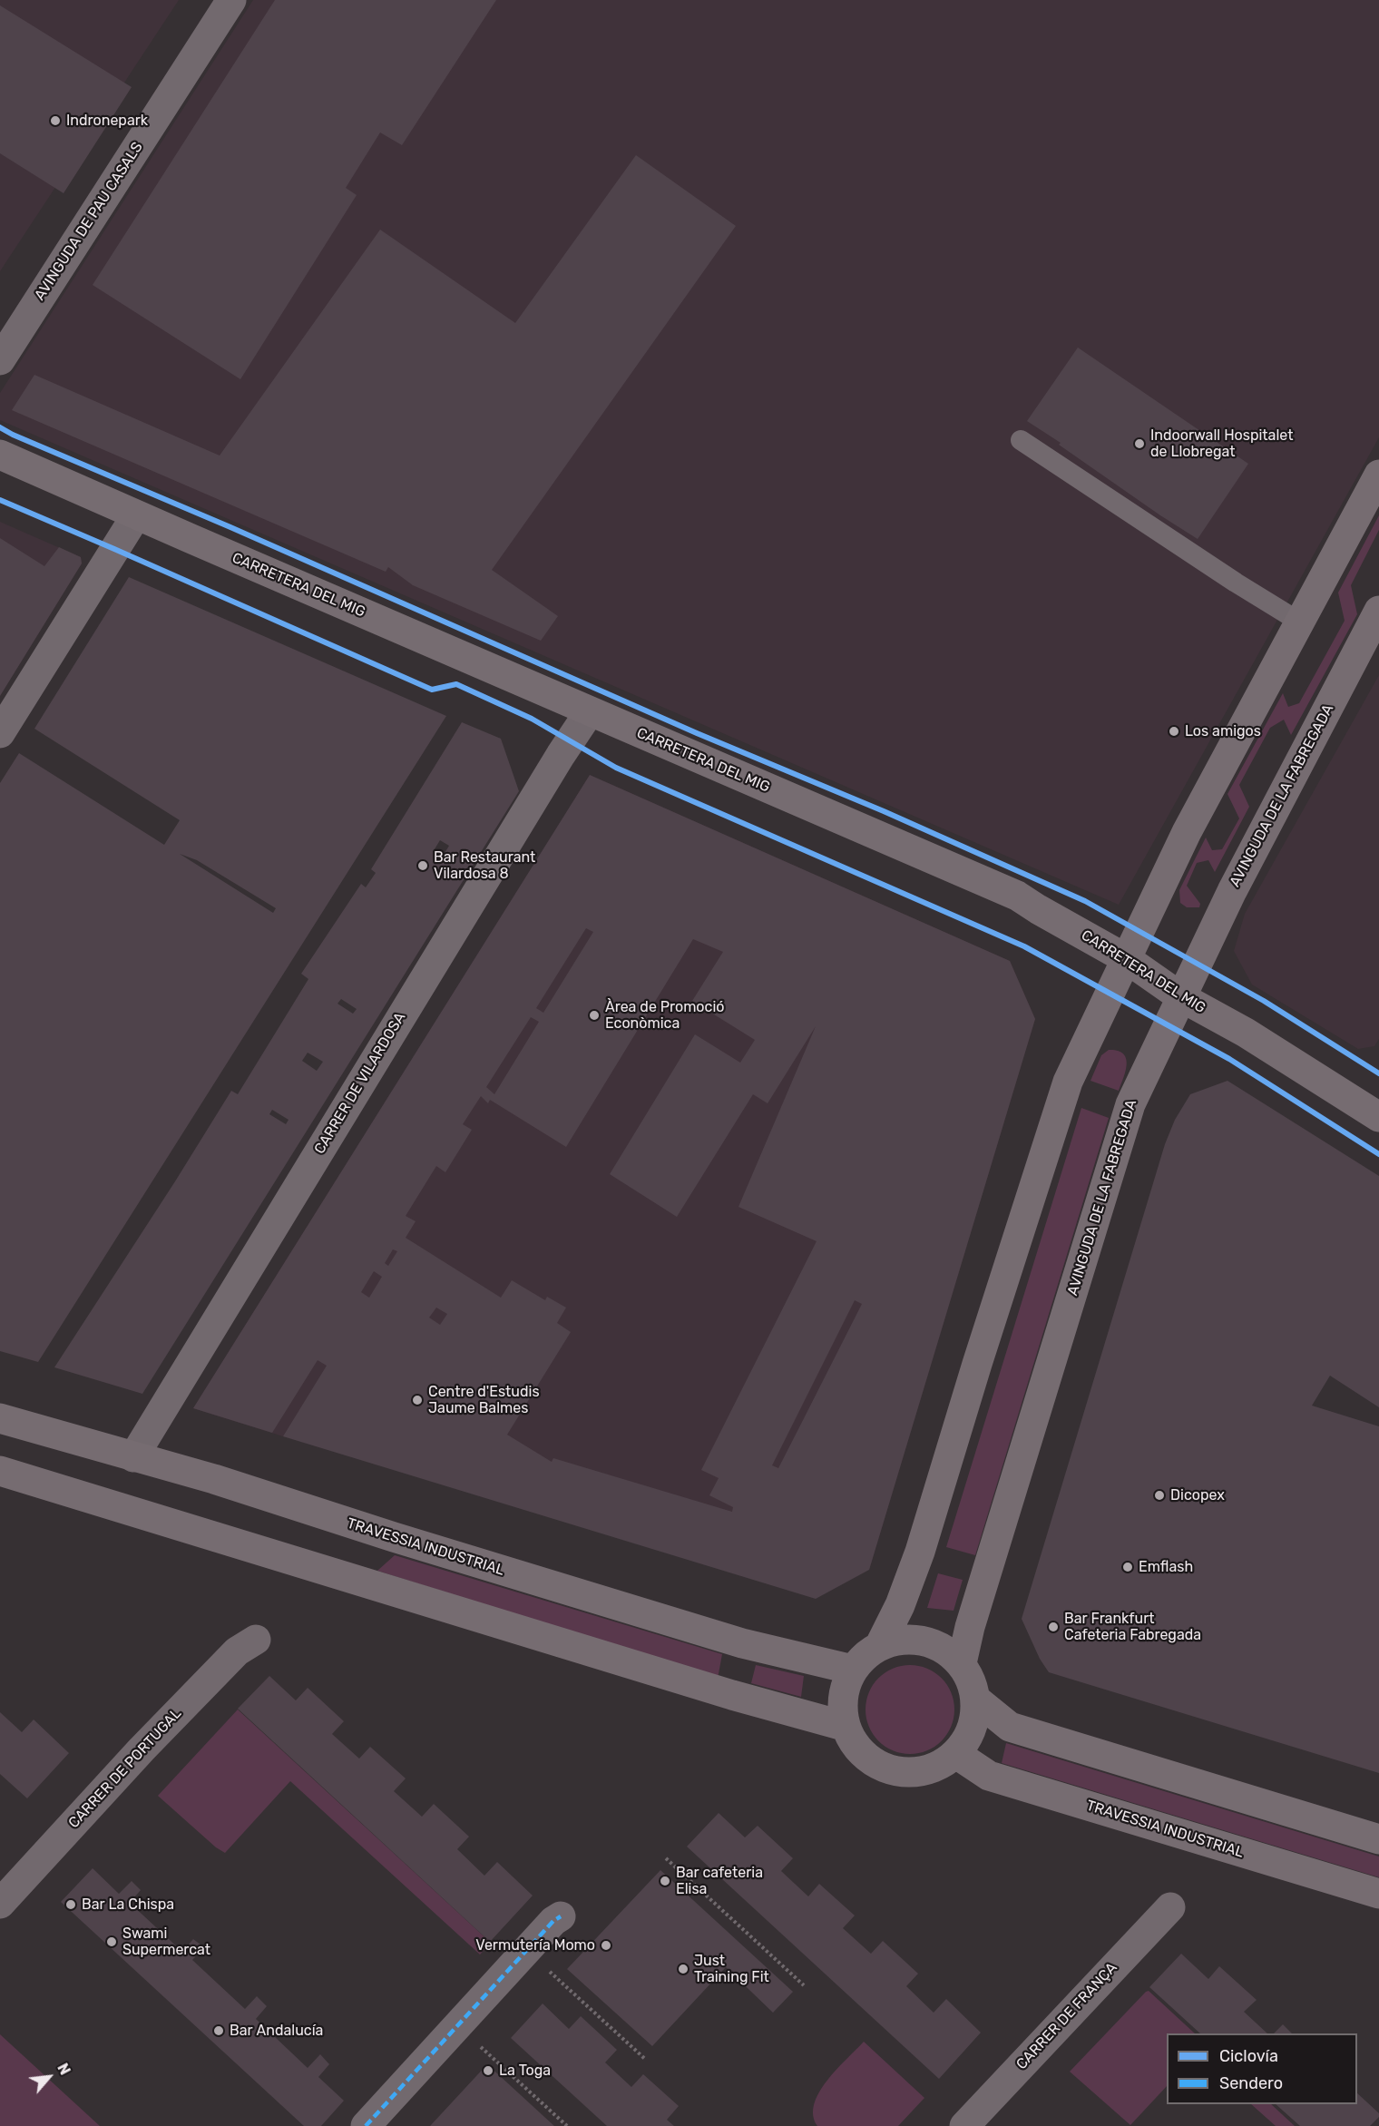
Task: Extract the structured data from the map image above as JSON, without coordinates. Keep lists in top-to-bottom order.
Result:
{
  "streets": {
    "street": [
      "AVINGUDA DE PAU CASALS",
      "CARRETERA DEL MIG",
      "AVINGUDA DE LA FABREGADA",
      "CARRER DE VILARDOSA",
      "TRAVESSIA INDUSTRIAL",
      "CARRER DE PORTUGAL",
      "CARRER DE FRANÇA"
    ]
  },
  "crossings": [
    ["CARRETERA DEL MIG", "AVINGUDA DE LA FABREGADA"],
    ["CARRETERA DEL MIG", "CARRER DE VILARDOSA"],
    ["AVINGUDA DE LA FABREGADA", "TRAVESSIA INDUSTRIAL"],
    ["CARRER DE VILARDOSA", "TRAVESSIA INDUSTRIAL"]
  ],
  "places": [
    "Indronepark",
    "Indoorwall Hospitalet de Llobregat",
    "Los amigos",
    "Bar Restaurant Vilardosa 8",
    "Àrea de Promoció Econòmica",
    "Centre d'Estudis Jaume Balmes",
    "Dicopex",
    "Emflash",
    "Bar Frankfurt Cafeteria Fabregada",
    "Bar cafeteria Elisa",
    "Bar La Chispa",
    "Swami Supermercat",
    "Vermutería Momo",
    "Just Training Fit",
    "Bar Andalucía",
    "La Toga"
  ],
  "legend": ["Ciclovía", "Sendero"],
  "north": "top right"
}
